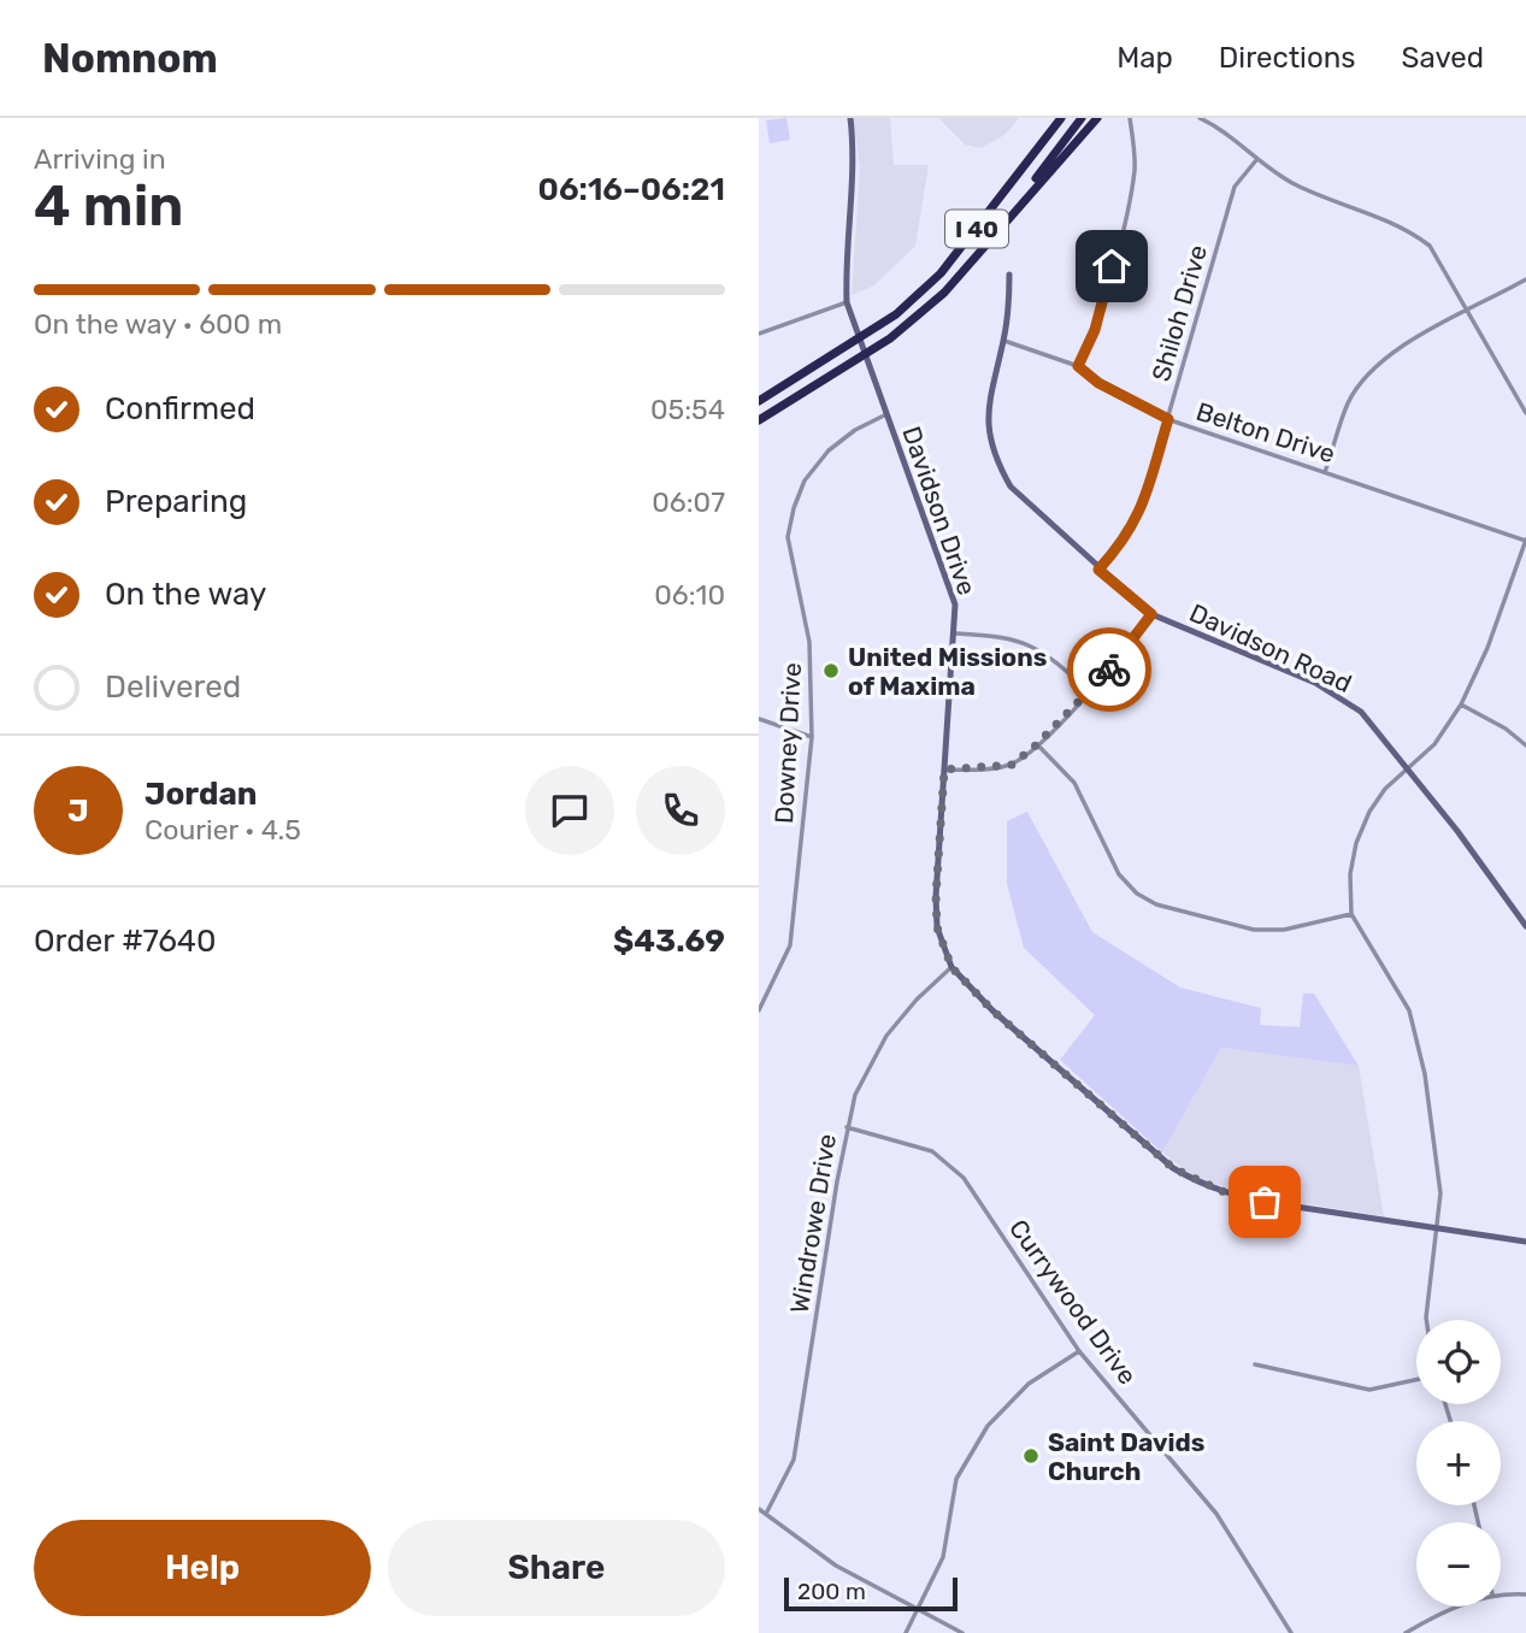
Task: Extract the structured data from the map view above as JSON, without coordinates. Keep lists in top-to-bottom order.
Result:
{
  "streets": {
    "highway": ["I 40"],
    "street": [
      "Shiloh Drive",
      "Belton Drive",
      "Davidson Drive",
      "Davidson Road",
      "Downey Drive",
      "Windrowe Drive",
      "Currywood Drive"
    ]
  },
  "crossings": [
    ["Shiloh Drive", "Belton Drive"],
    ["Shiloh Drive", "Davidson Road"],
    ["Belton Drive", "Davidson Road"],
    ["Davidson Drive", "Downey Drive"],
    ["Davidson Drive", "Windrowe Drive"],
    ["Windrowe Drive", "Currywood Drive"]
  ],
  "places": ["United Missions of Maxima", "Saint Davids Church"],
  "scale_bar": "200 m",
  "page": {
    "header": "Nomnom",
    "nav": ["Map", "Directions", "Saved"],
    "heading": ["4 min", "Arriving in", "06:16–06:21"],
    "panel": [
      "Jordan",
      "Courier · 4.5",
      "Order #7640",
      "$43.69"
    ],
    "bar": "On the way · 600 m",
    "list": [
      ["Confirmed", "05:54"],
      ["Preparing", "06:07"],
      ["On the way", "06:10"],
      "Delivered"
    ],
    "round": "J",
    "map_buttons": ["+", "−"],
    "buttons": ["Help", "Share"],
    "scale": "200 m"
  }
}
